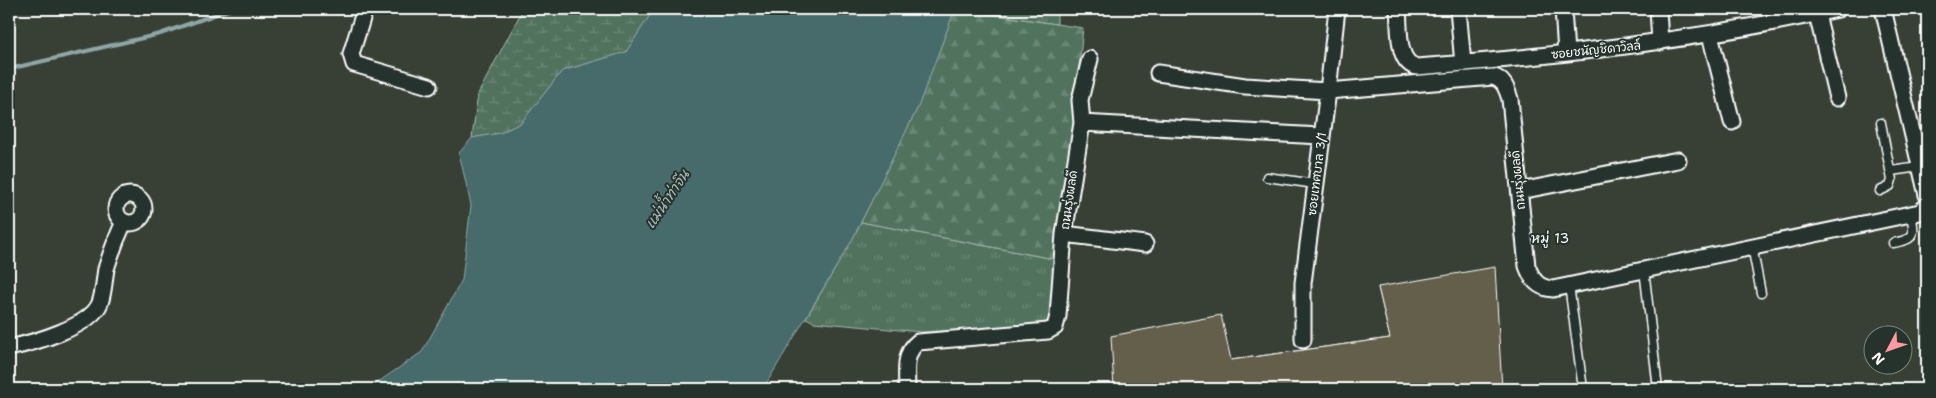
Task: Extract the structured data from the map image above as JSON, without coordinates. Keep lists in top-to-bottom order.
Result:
{
  "streets": {
    "street": ["ซอยชนัญชิดาวิลล์", "ซอยเทศบาล 3/1", "ถนนรุ่งผลดี"]
  },
  "crossings": [
    ["ซอยเทศบาล 3/1", "ถนนรุ่งผลดี"]
  ],
  "districts": ["หมู่ 13"],
  "water": ["แม่น้ำท่าจีน"],
  "north": "bottom left"
}
